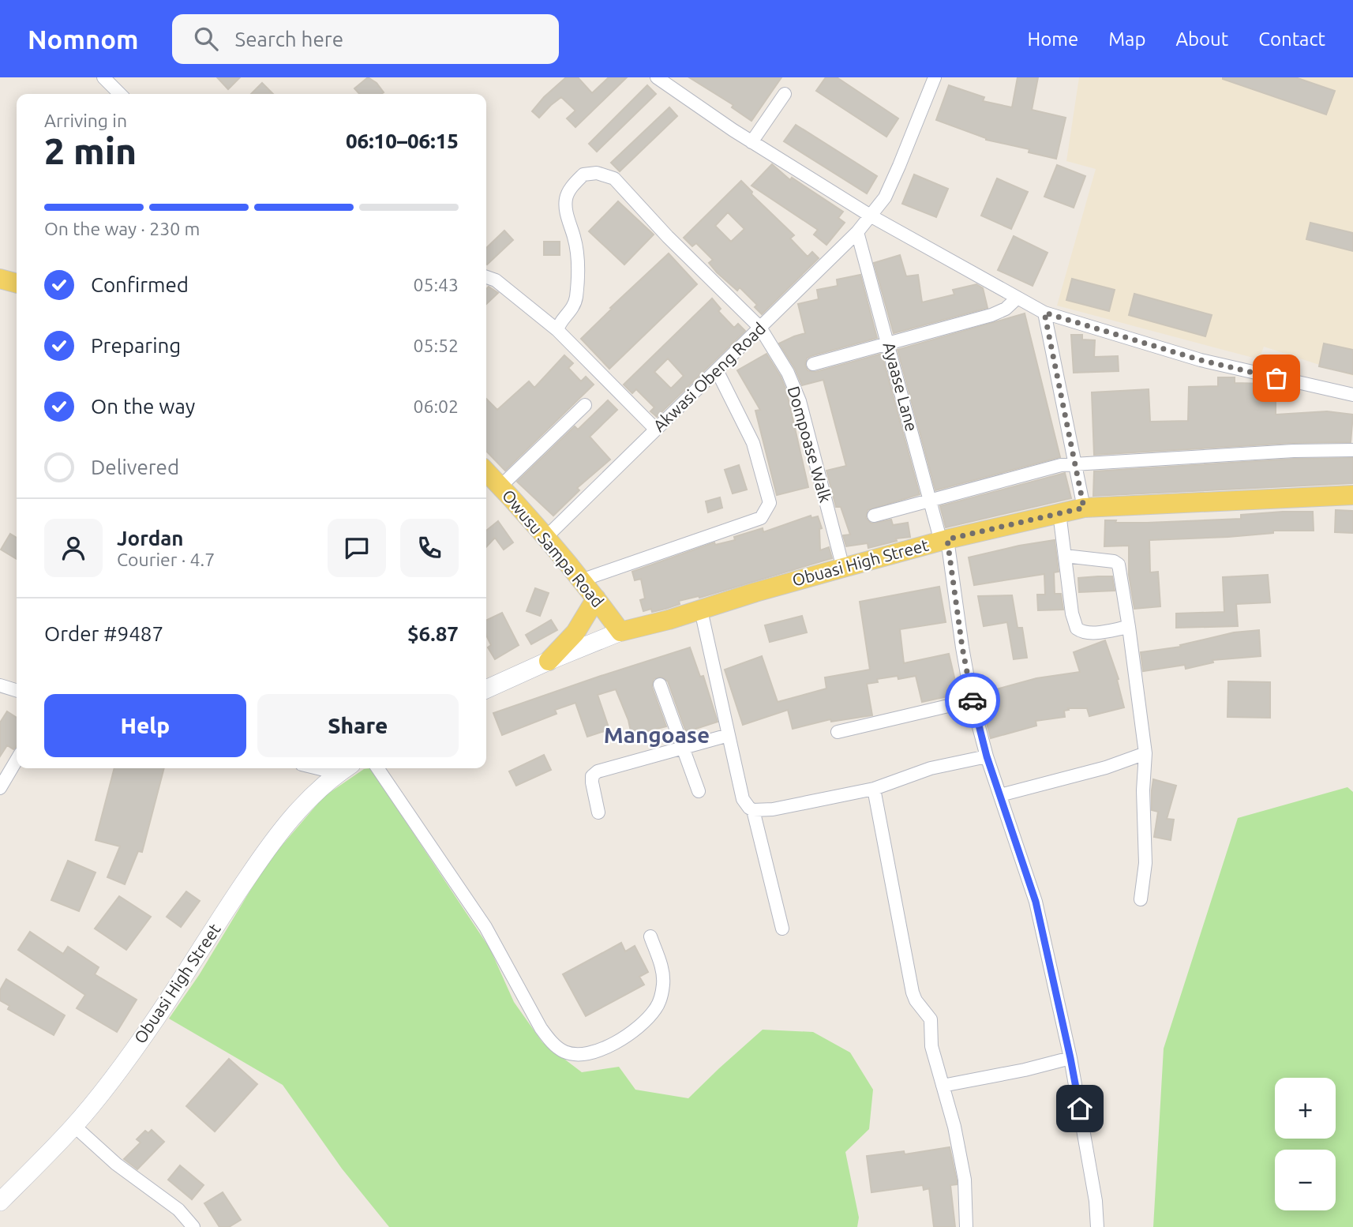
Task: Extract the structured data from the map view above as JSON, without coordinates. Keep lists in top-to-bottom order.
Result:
{
  "streets": {
    "main road": ["Owusu Sampa Road", "Obuasi High Street"],
    "street": ["Akwasi Obeng Road", "Ayaase Lane", "Dompoase Walk"]
  },
  "crossings": [
    ["Akwasi Obeng Road", "Ayaase Lane"],
    ["Akwasi Obeng Road", "Dompoase Walk"],
    ["Akwasi Obeng Road", "Owusu Sampa Road"],
    ["Ayaase Lane", "Obuasi High Street"],
    ["Dompoase Walk", "Obuasi High Street"],
    ["Owusu Sampa Road", "Obuasi High Street"]
  ],
  "districts": ["Mangoase"],
  "page": {
    "header": "Nomnom",
    "search": "Search here",
    "nav": [
      "Home",
      "Map",
      "About",
      "Contact"
    ],
    "heading": ["2 min", "Arriving in", "06:10–06:15"],
    "panel": [
      "Jordan",
      "Courier · 4.7",
      "Order #9487",
      "$6.87"
    ],
    "bar": "On the way · 230 m",
    "list": [
      ["Confirmed", "05:43"],
      ["Preparing", "05:52"],
      ["On the way", "06:02"],
      "Delivered"
    ],
    "buttons": ["Help", "Share"],
    "map_buttons": ["+", "−"]
  }
}
